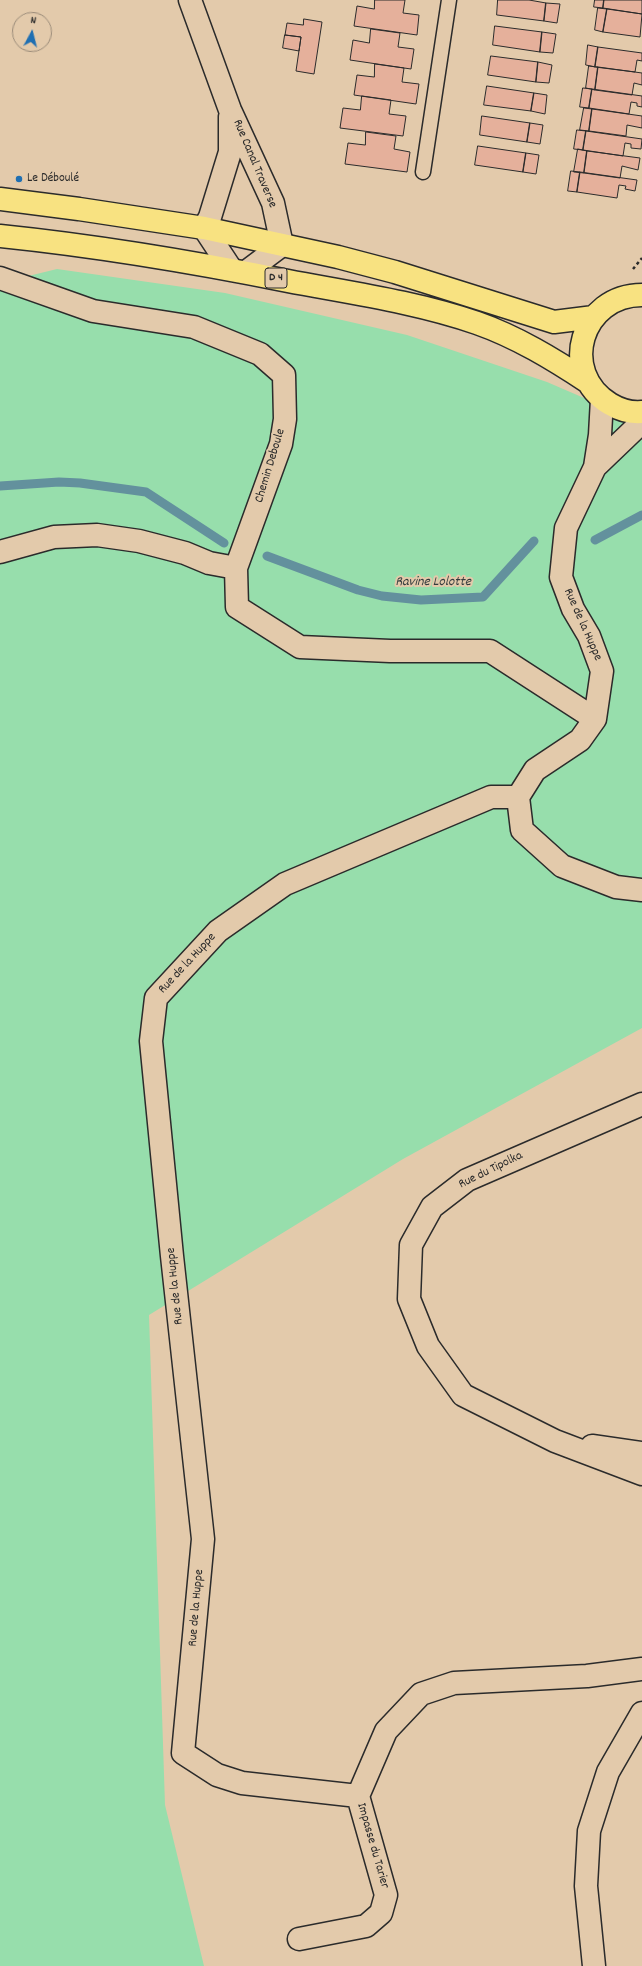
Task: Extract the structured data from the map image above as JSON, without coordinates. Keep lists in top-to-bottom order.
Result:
{
  "streets": {
    "main road": ["D 4"],
    "street": [
      "Rue Canal Traverse",
      "Chemin Deboule",
      "Rue de la Huppe",
      "Rue du Tipolka",
      "Impasse du Tarier"
    ]
  },
  "crossings": [
    ["D 4", "Rue de la Huppe"],
    ["Rue de la Huppe", "Impasse du Tarier"]
  ],
  "water": ["Ravine Lolotte"],
  "places": ["Le Déboulé"],
  "north": "top"
}
